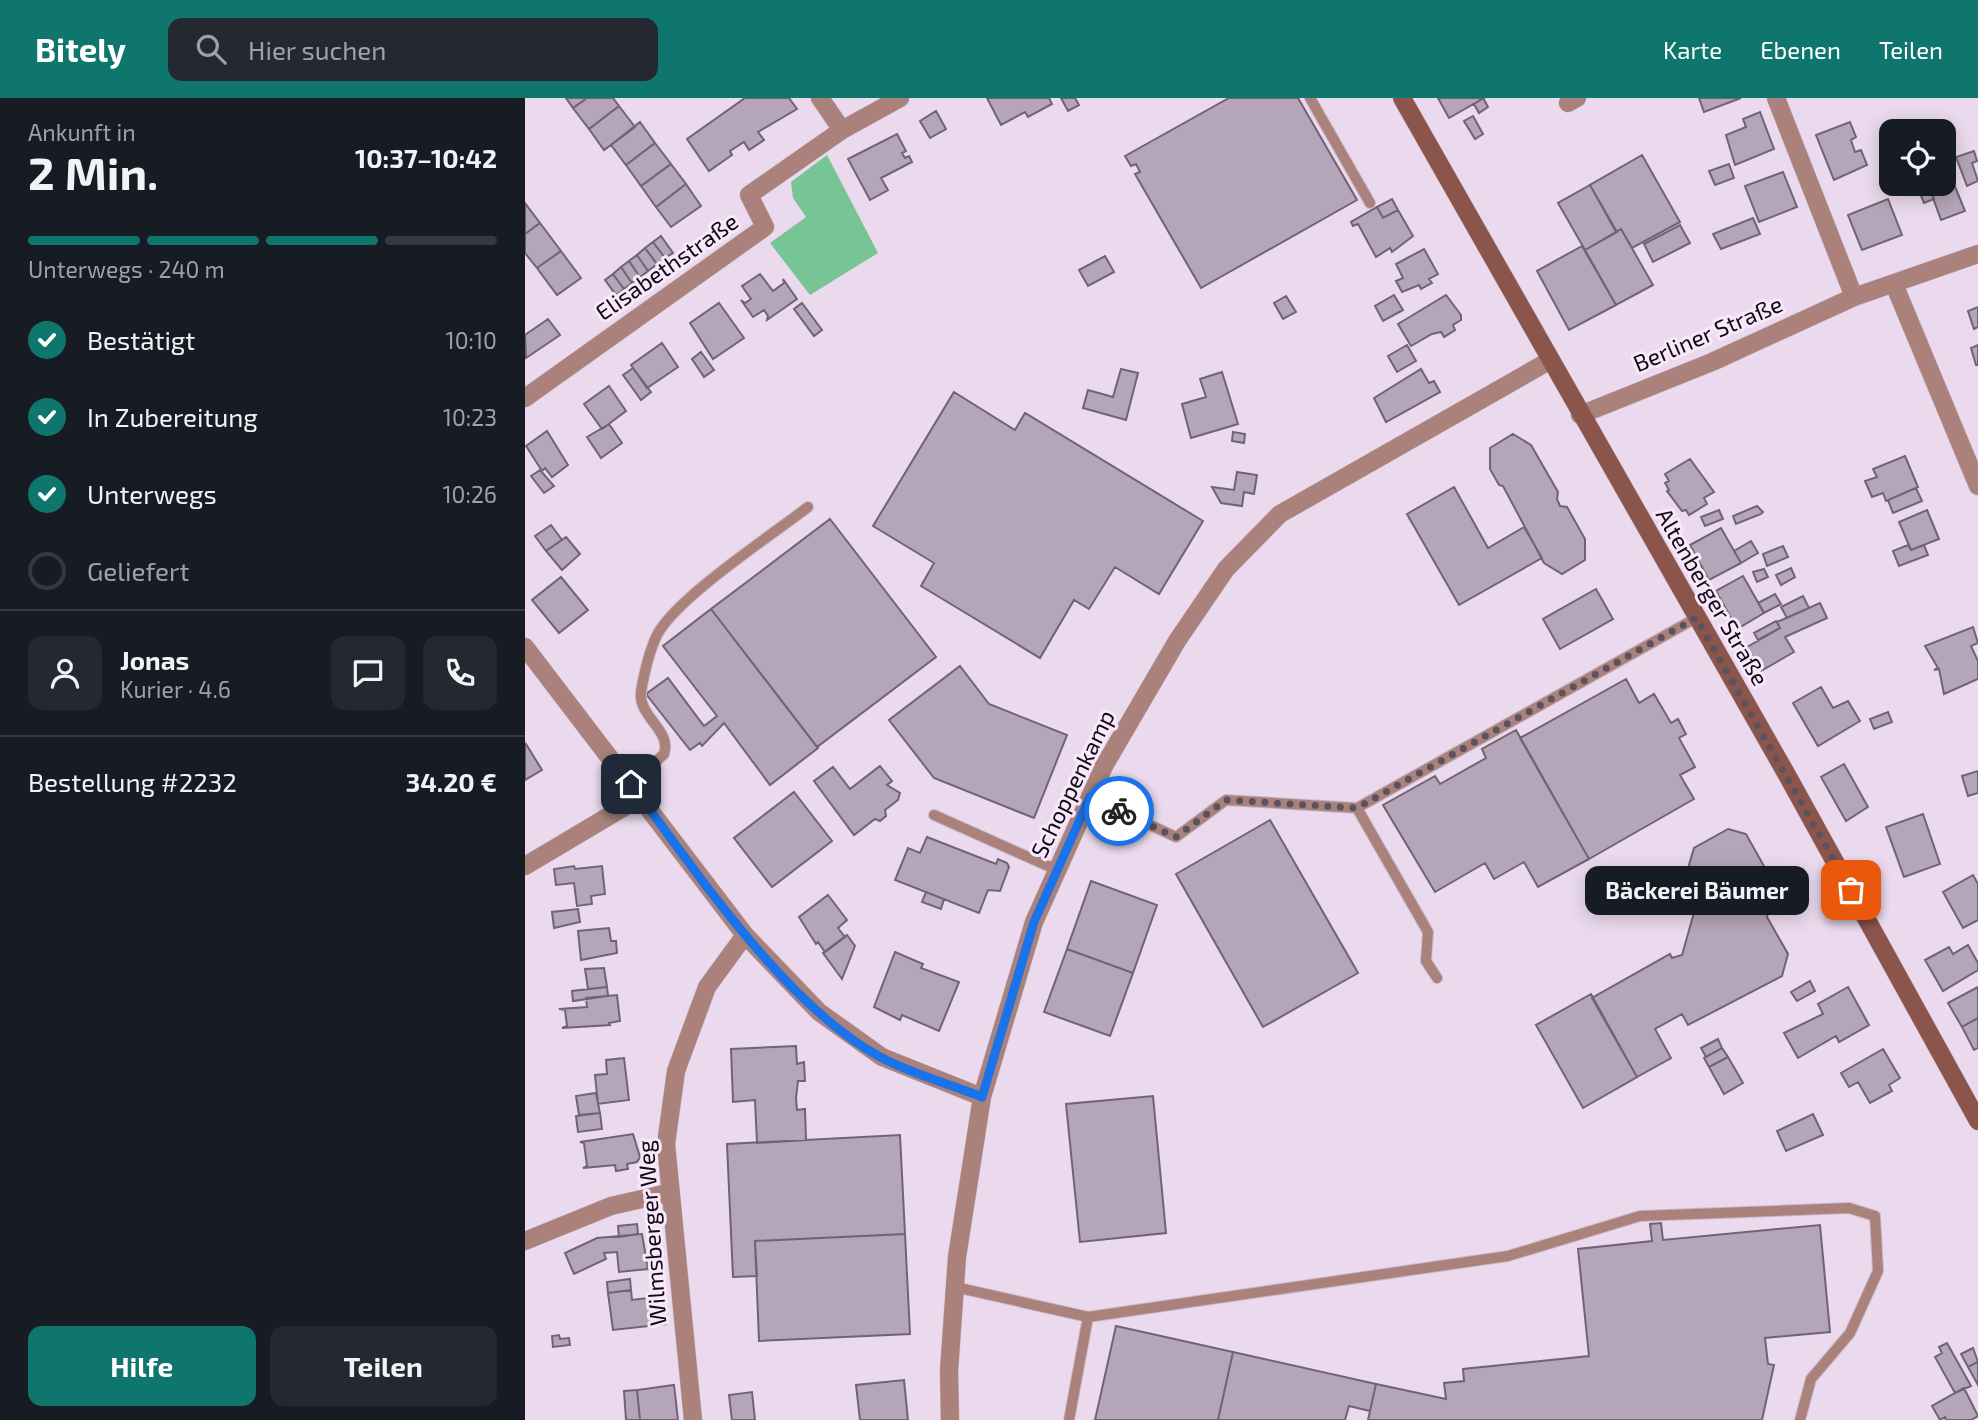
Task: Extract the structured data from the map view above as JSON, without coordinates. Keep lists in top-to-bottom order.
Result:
{
  "streets": {
    "main road": ["Altenberger Straße"],
    "street": [
      "Elisabethstraße",
      "Berliner Straße",
      "Schoppenkamp",
      "Wilmsberger Weg"
    ]
  },
  "crossings": [
    ["Berliner Straße", "Altenberger Straße"],
    ["Altenberger Straße", "Schoppenkamp"]
  ],
  "places": ["Bäckerei Bäumer"],
  "page": {
    "header": "Bitely",
    "search": "Hier suchen",
    "nav": ["Karte", "Ebenen", "Teilen"],
    "heading": ["2 Min.", "Ankunft in", "10:37–10:42"],
    "panel": [
      "Jonas",
      "Kurier · 4.6",
      "Bestellung #2232",
      "34.20 €"
    ],
    "bar": "Unterwegs · 240 m",
    "list": [
      ["Bestätigt", "10:10"],
      ["In Zubereitung", "10:23"],
      ["Unterwegs", "10:26"],
      "Geliefert"
    ],
    "bubble": "Bäckerei Bäumer",
    "buttons": ["Hilfe", "Teilen"]
  }
}
